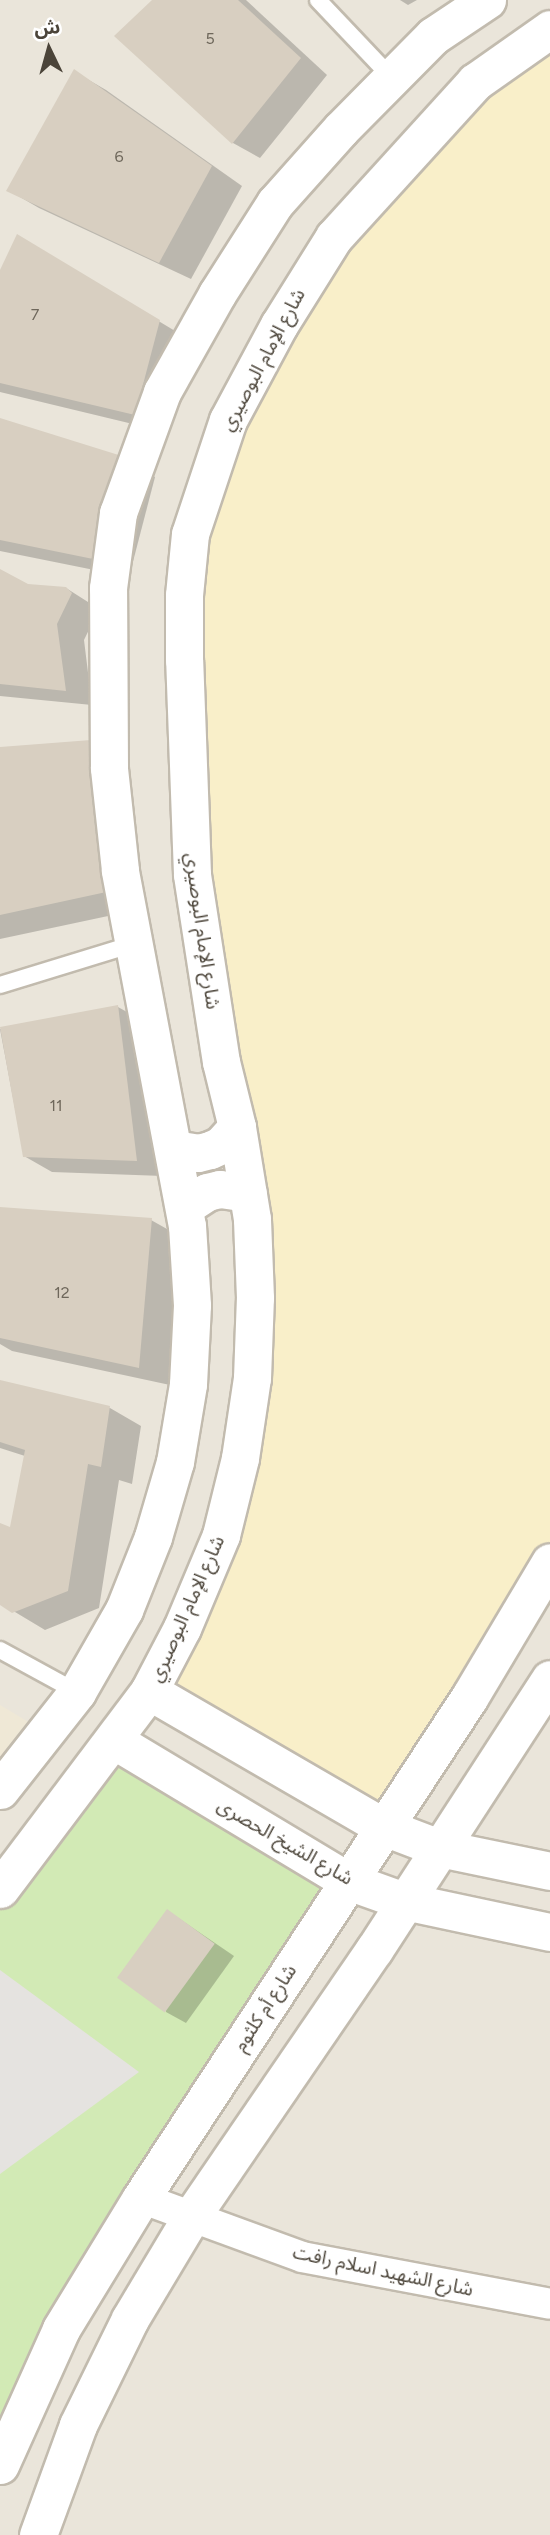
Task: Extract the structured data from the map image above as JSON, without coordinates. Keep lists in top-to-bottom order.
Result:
{
  "streets": {
    "street": [
      "شارع الإمام البوصيري",
      "شارع الشيخ الحصرى",
      "شارع أم كلثوم",
      "شارع الشهيد اسلام رافت"
    ]
  },
  "crossings": [
    ["شارع الإمام البوصيري", "شارع الشيخ الحصرى"],
    ["شارع الشيخ الحصرى", "شارع أم كلثوم"],
    ["شارع أم كلثوم", "شارع الشهيد اسلام رافت"]
  ],
  "house_numbers": [
    "5",
    "6",
    "7",
    "11",
    "12"
  ],
  "north": "top"
}
